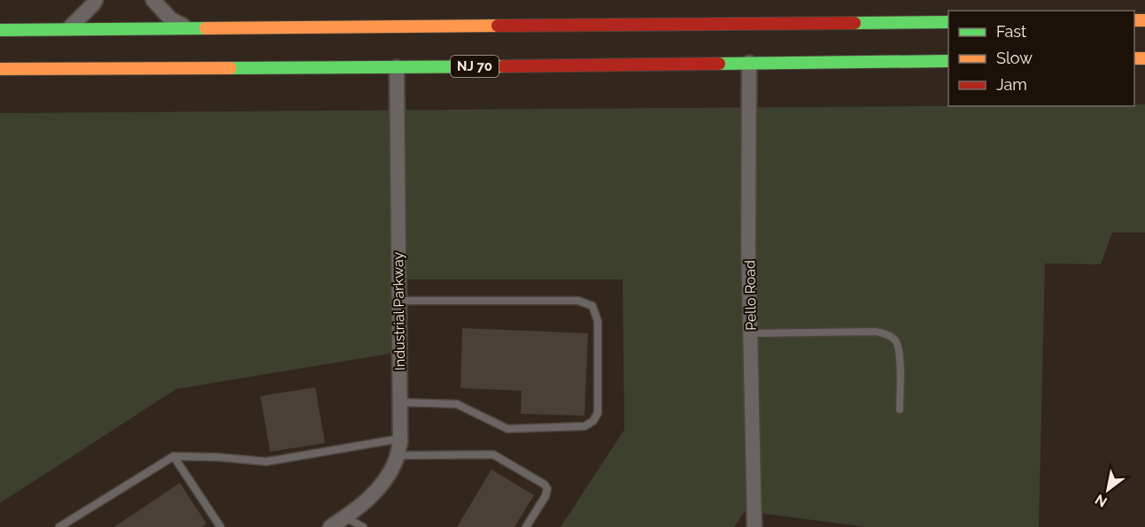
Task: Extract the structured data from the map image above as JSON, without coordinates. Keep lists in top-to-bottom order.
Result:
{
  "streets": {
    "highway": ["NJ 70"],
    "street": ["Pello Road", "Industrial Parkway"]
  },
  "crossings": [
    ["NJ 70", "Pello Road"],
    ["NJ 70", "Industrial Parkway"]
  ],
  "legend": ["Fast", "Slow", "Jam"],
  "north": "bottom left"
}
